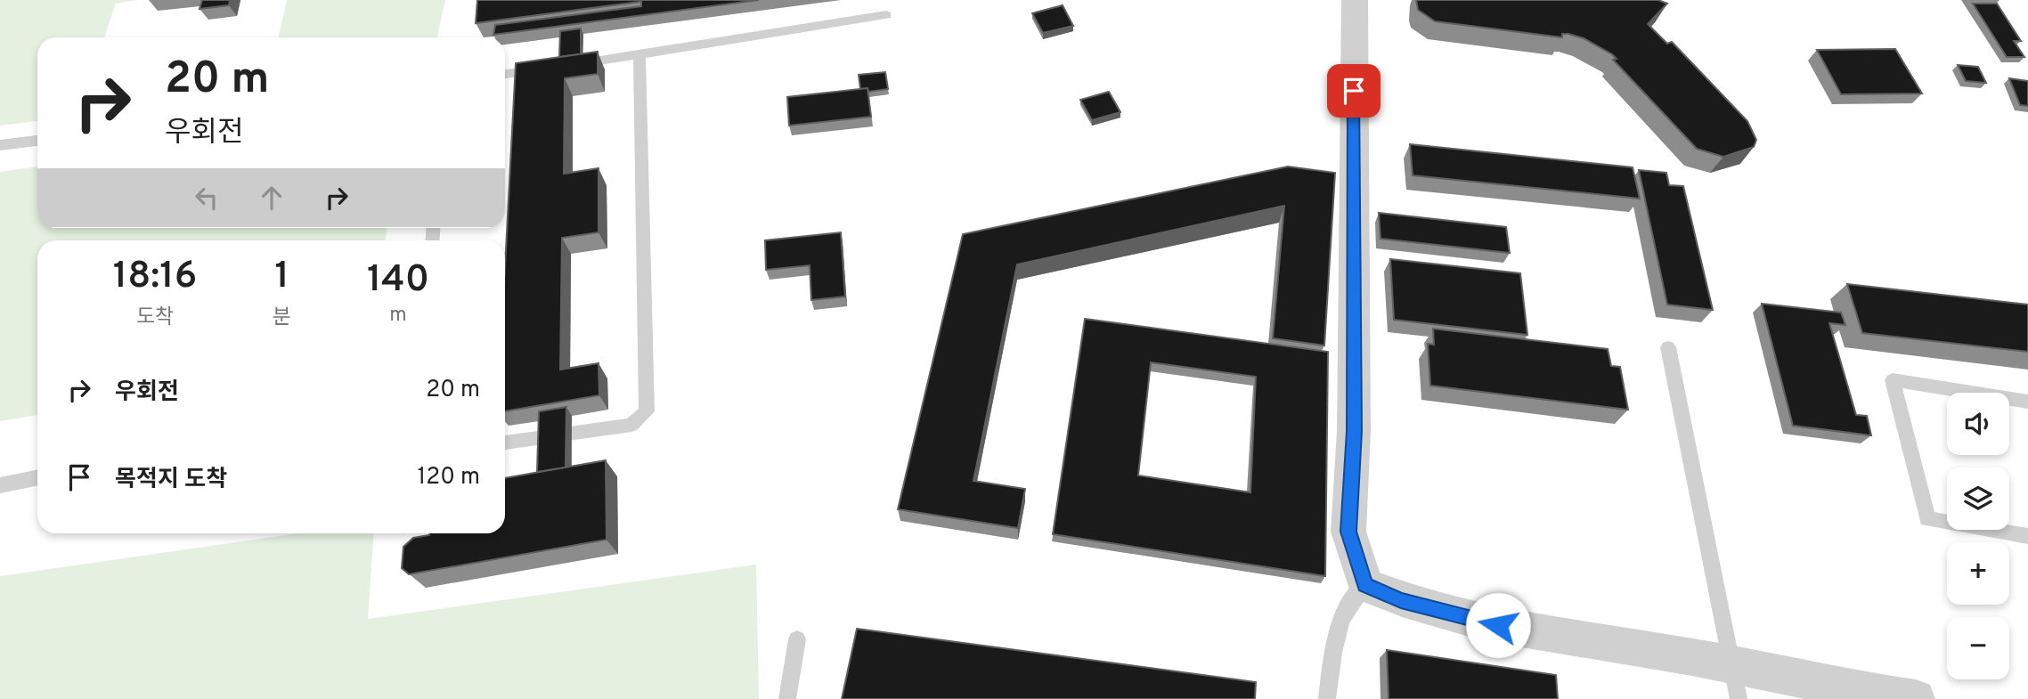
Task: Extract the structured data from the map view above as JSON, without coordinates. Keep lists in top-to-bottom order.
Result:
{
  "page": {
    "turn": ["20 m", "우회전"],
    "eta": [
      "18:16",
      "도착",
      "1",
      "분",
      "140",
      "m"
    ],
    "list": [
      {
        "name": "우회전",
        "value": "20 m"
      },
      {
        "name": "목적지 도착",
        "value": "120 m"
      }
    ],
    "map_buttons": ["+", "−"]
  }
}
